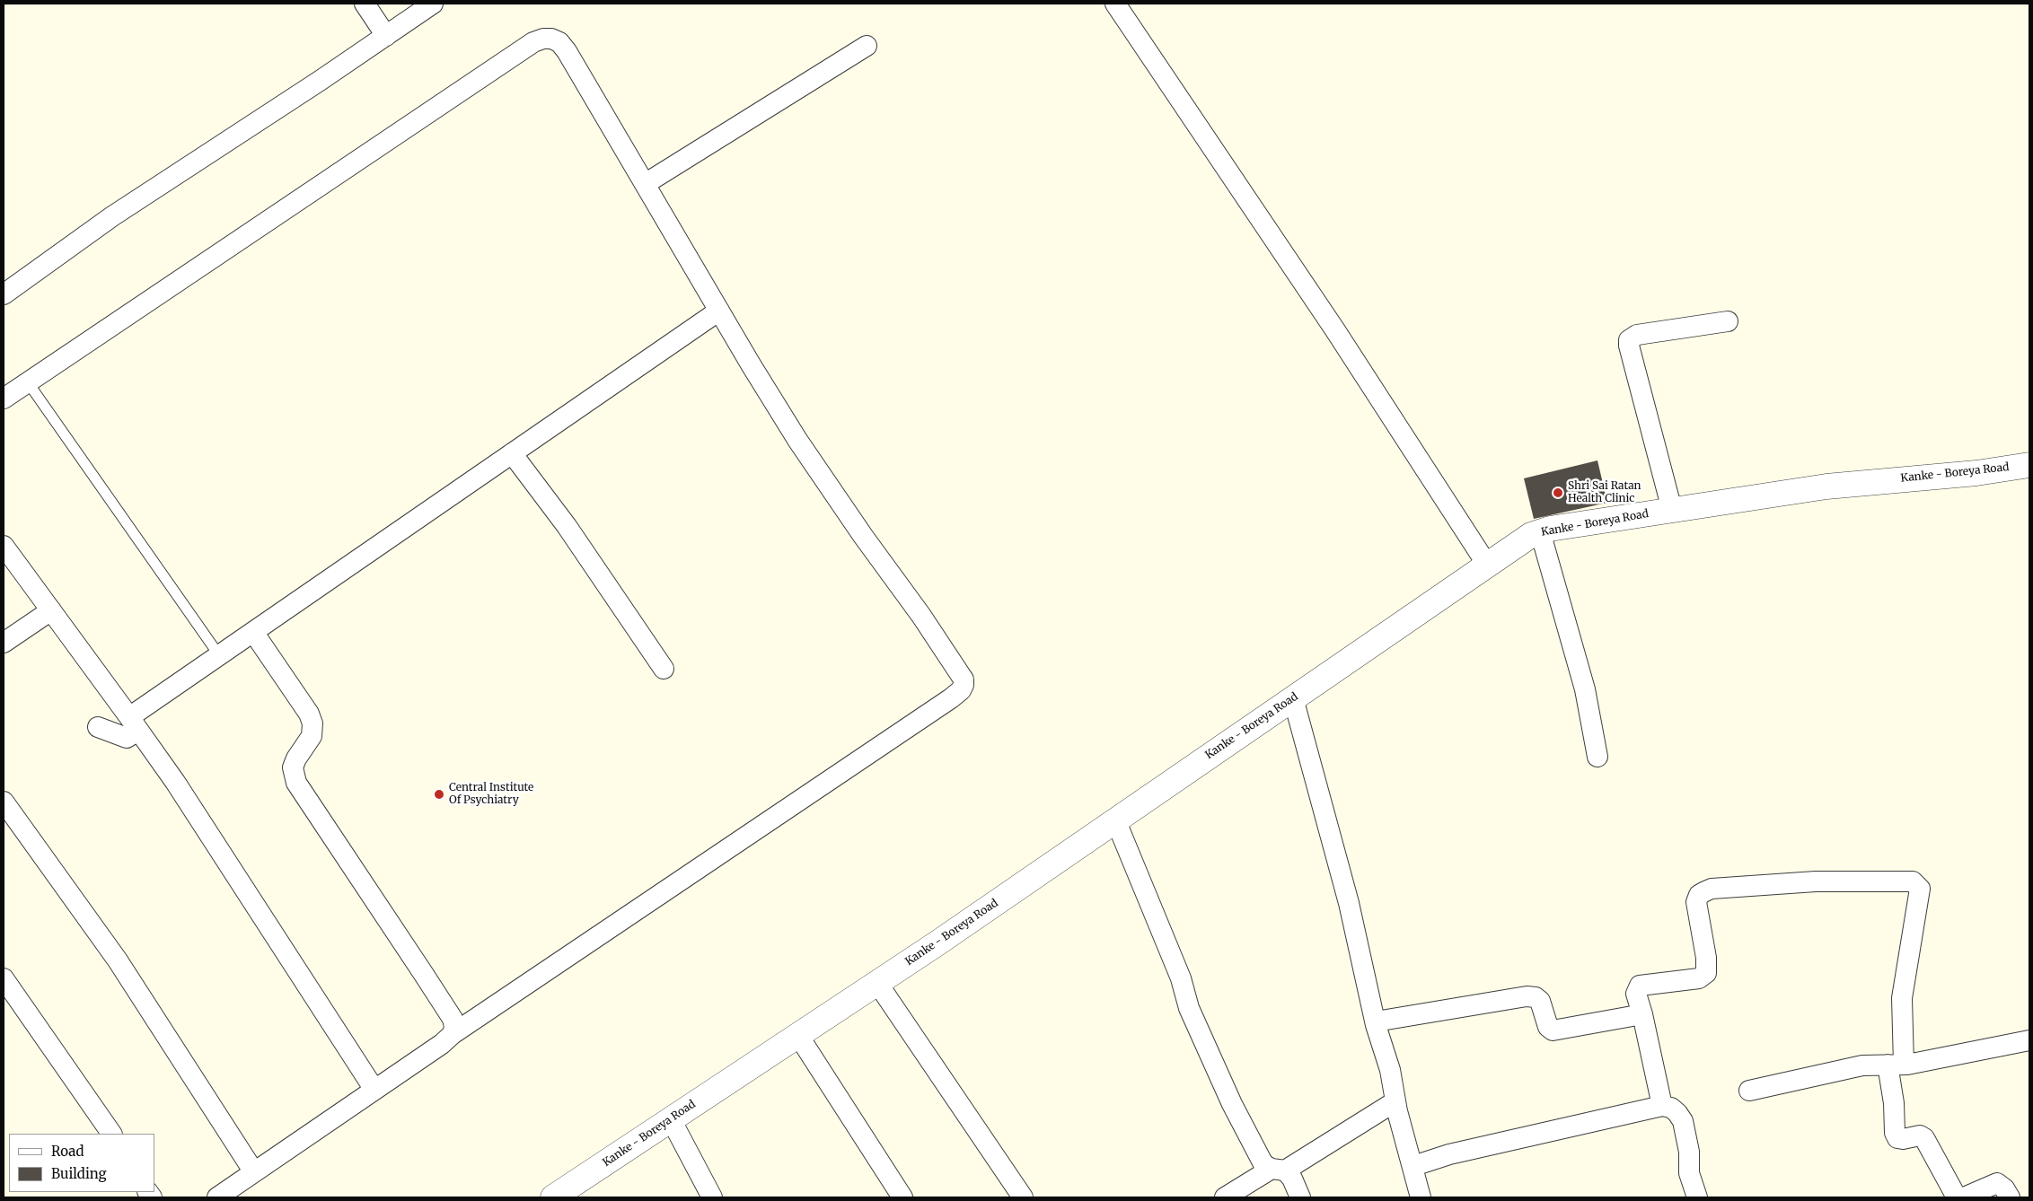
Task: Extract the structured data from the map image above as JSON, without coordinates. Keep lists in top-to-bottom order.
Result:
{
  "streets": {
    "street": ["Kanke - Boreya Road"]
  },
  "places": ["Shri Sai Ratan Health Clinic", "Central Institute Of Psychiatry"],
  "legend": ["Road", "Building"]
}
